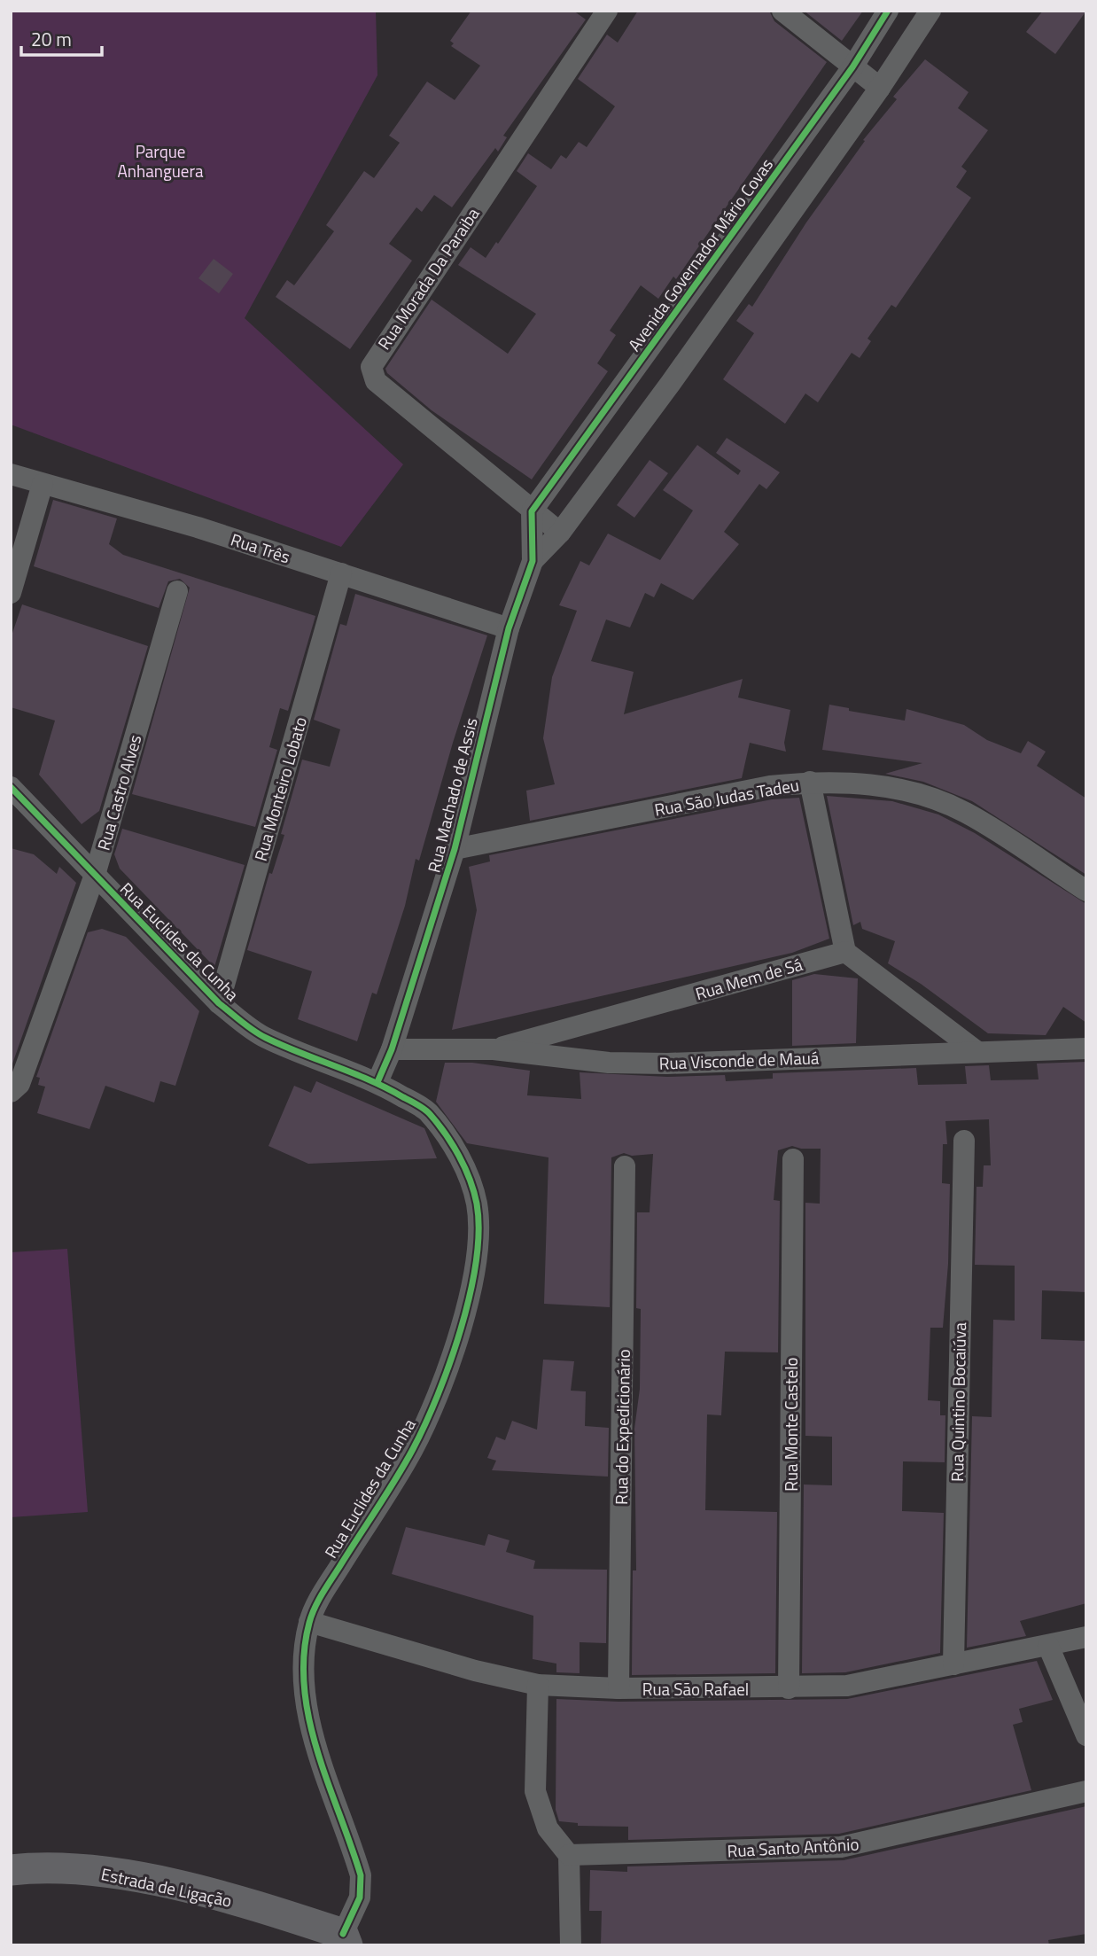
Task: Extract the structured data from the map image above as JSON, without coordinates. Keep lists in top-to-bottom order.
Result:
{
  "streets": {
    "main road": ["Estrada de Ligação"],
    "street": [
      "Avenida Governador Mário Covas",
      "Rua Morada Da Paraiba",
      "Rua Três",
      "Rua Monteiro Lobato",
      "Rua Castro Alves",
      "Rua Machado de Assis",
      "Rua São Judas Tadeu",
      "Rua Euclides da Cunha",
      "Rua Mem de Sá",
      "Rua Visconde de Mauá",
      "Rua Quintino Bocaiúva",
      "Rua Monte Castelo",
      "Rua do Expedicionário",
      "Rua São Rafael",
      "Rua Santo Antônio"
    ]
  },
  "crossings": [
    ["Avenida Governador Mário Covas", "Rua Morada Da Paraiba"],
    ["Avenida Governador Mário Covas", "Rua Machado de Assis"],
    ["Rua Morada Da Paraiba", "Rua Machado de Assis"],
    ["Rua Três", "Rua Monteiro Lobato"],
    ["Rua Três", "Rua Machado de Assis"],
    ["Rua Monteiro Lobato", "Rua Euclides da Cunha"],
    ["Rua Castro Alves", "Rua Euclides da Cunha"],
    ["Rua Machado de Assis", "Rua São Judas Tadeu"],
    ["Rua Machado de Assis", "Rua Euclides da Cunha"],
    ["Rua Machado de Assis", "Rua Visconde de Mauá"],
    ["Rua Euclides da Cunha", "Rua São Rafael"],
    ["Rua Euclides da Cunha", "Estrada de Ligação"],
    ["Rua Mem de Sá", "Rua Visconde de Mauá"],
    ["Rua Quintino Bocaiúva", "Rua São Rafael"],
    ["Rua Monte Castelo", "Rua São Rafael"],
    ["Rua do Expedicionário", "Rua São Rafael"]
  ],
  "parks": ["Parque Anhanguera"],
  "scale_bar": "20 m"
}
